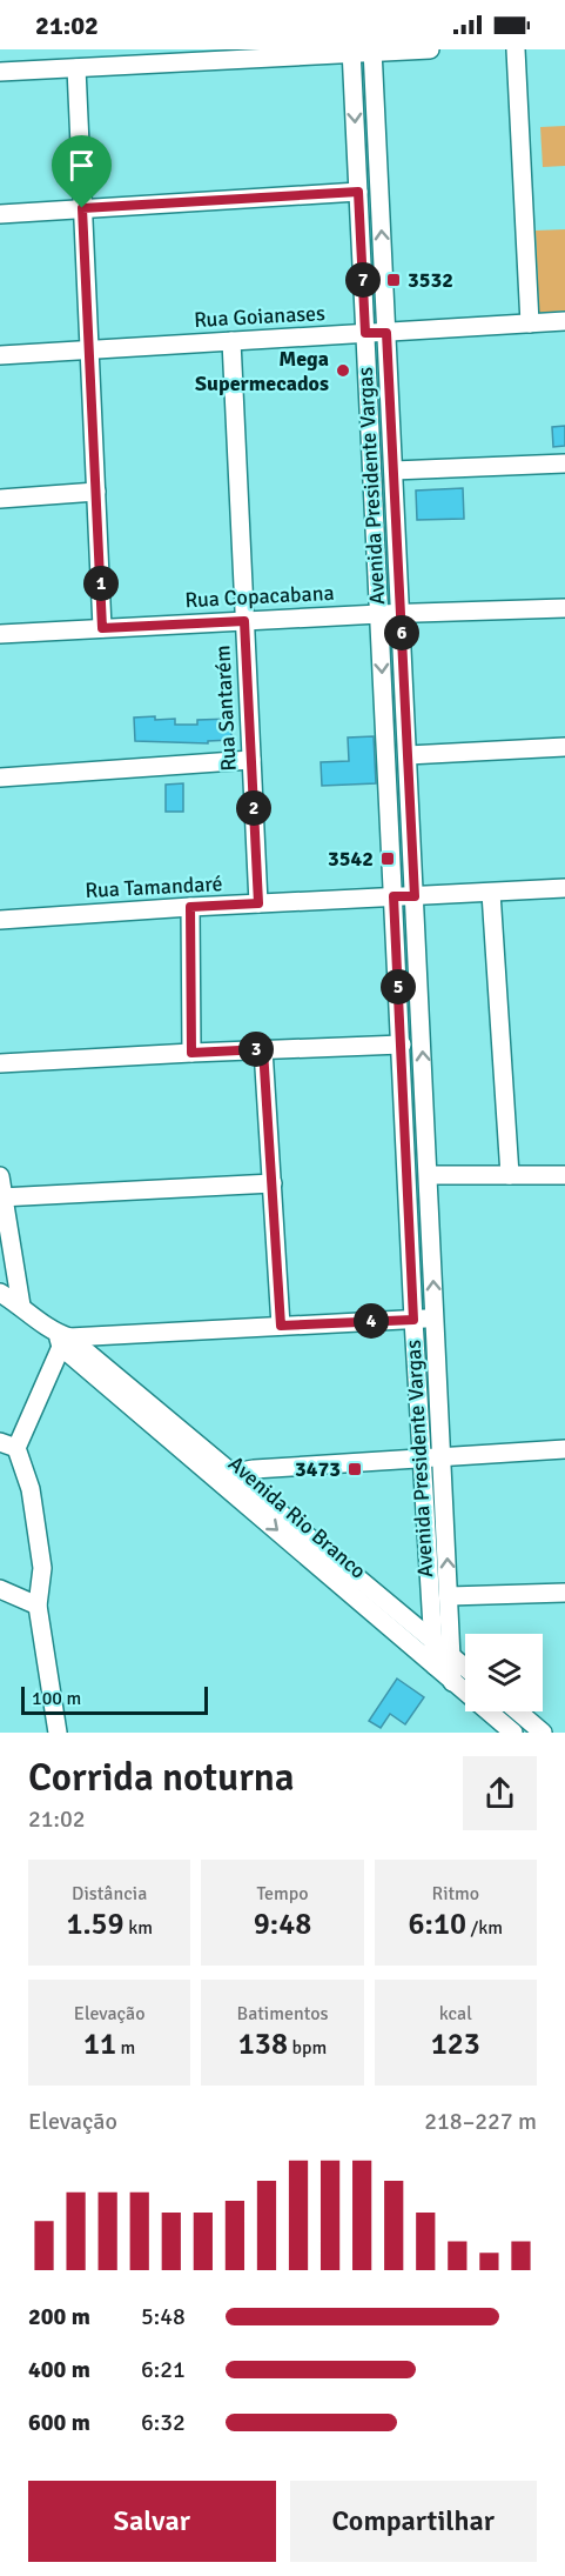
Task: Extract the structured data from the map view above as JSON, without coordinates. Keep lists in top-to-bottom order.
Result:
{
  "streets": {
    "street": [
      "Rua Goianases",
      "Avenida Presidente Vargas",
      "Rua Copacabana",
      "Rua Santarém",
      "Rua Tamandaré",
      "Avenida Rio Branco"
    ]
  },
  "crossings": [
    ["Rua Goianases", "Avenida Presidente Vargas"],
    ["Rua Goianases", "Rua Santarém"],
    ["Avenida Presidente Vargas", "Rua Copacabana"],
    ["Avenida Presidente Vargas", "Rua Tamandaré"],
    ["Avenida Presidente Vargas", "Avenida Rio Branco"],
    ["Rua Copacabana", "Rua Santarém"],
    ["Rua Santarém", "Rua Tamandaré"]
  ],
  "places": {
    "transit": ["3532", "3542", "3473"],
    "other": ["Mega Supermecados"]
  },
  "scale_bar": "100 m",
  "page": {
    "status": "21:02",
    "pins": [
      "7",
      "1",
      "6",
      "2",
      "5",
      "3",
      "4"
    ],
    "scale": "100 m",
    "heading": ["Corrida noturna", "21:02"],
    "stats": [
      ["Distância", "1.59 km"],
      ["Tempo", "9:48"],
      ["Ritmo", "6:10 /km"],
      ["Elevação", "11 m"],
      ["Batimentos", "138 bpm"],
      ["kcal", "123"]
    ],
    "chart": ["Elevação", "218–227 m"],
    "list": [
      {
        "name": "200 m",
        "note": "5:48"
      },
      {
        "name": "400 m",
        "note": "6:21"
      },
      {
        "name": "600 m",
        "note": "6:32"
      }
    ],
    "buttons": ["Salvar", "Compartilhar"]
  }
}
